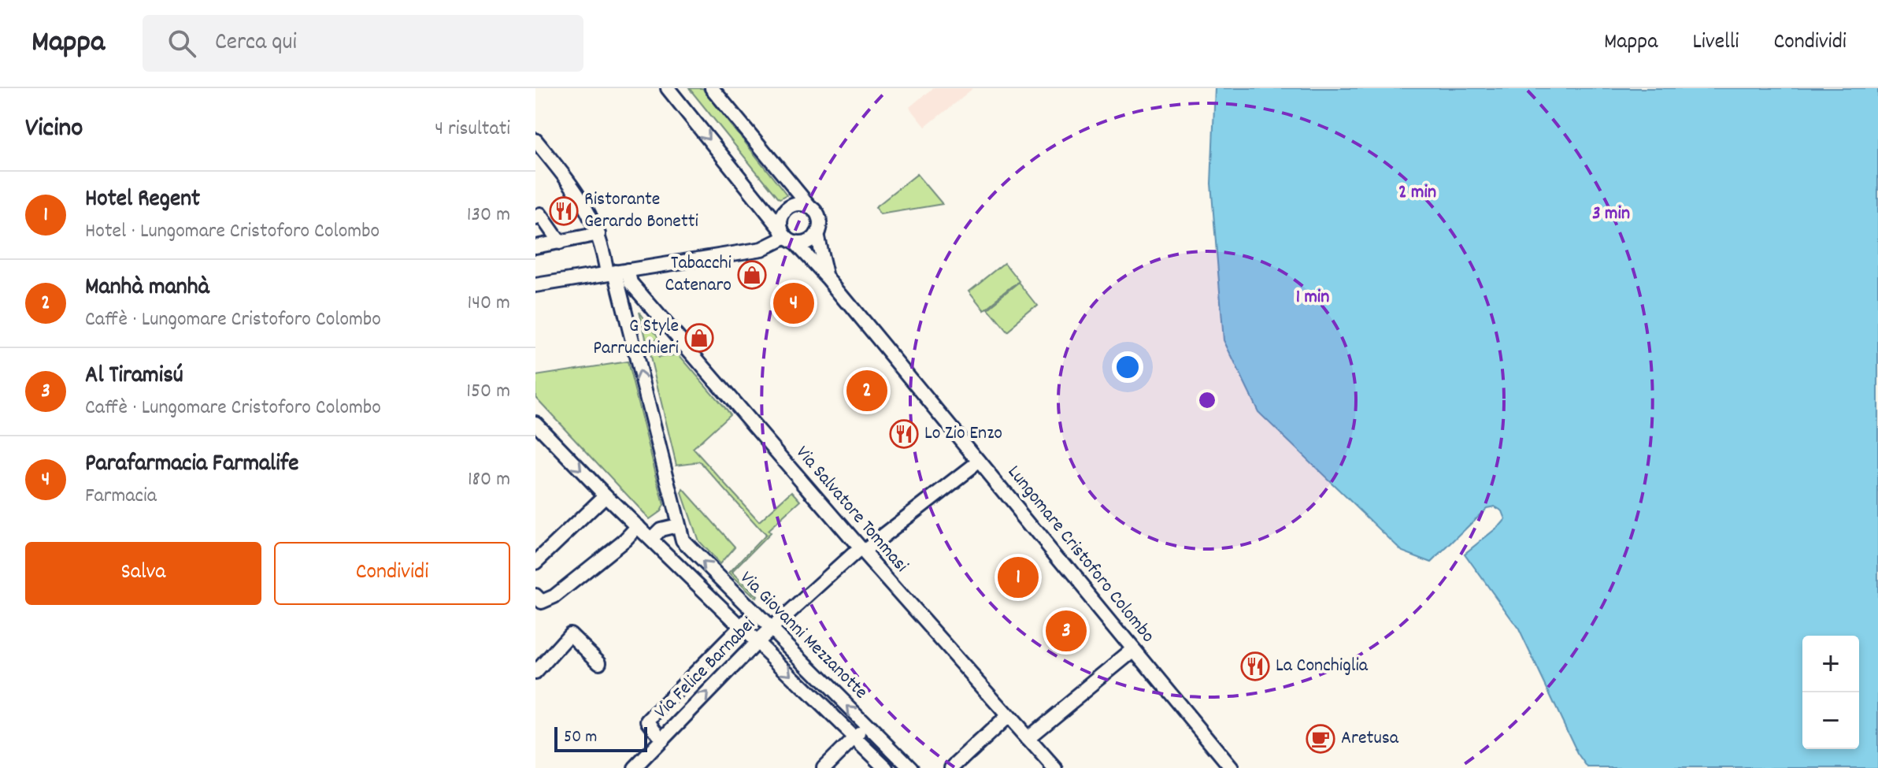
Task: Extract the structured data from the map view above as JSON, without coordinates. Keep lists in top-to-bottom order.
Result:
{
  "streets": {
    "street": [
      "Via Salvatore Tommasi",
      "Lungomare Cristoforo Colombo",
      "Via Giovanni Mezzanotte",
      "Via Felice Barnabei"
    ]
  },
  "crossings": [
    ["Via Salvatore Tommasi", "Via Giovanni Mezzanotte"],
    ["Via Salvatore Tommasi", "Via Felice Barnabei"],
    ["Lungomare Cristoforo Colombo", "Via Felice Barnabei"],
    ["Via Giovanni Mezzanotte", "Via Felice Barnabei"]
  ],
  "places": {
    "restaurant": ["Ristorante Gerardo Bonetti", "Lo Zio Enzo", "La Conchiglia"],
    "shop": ["Tabacchi Catenaro", "G Style Parrucchieri"],
    "cafe": ["Aretusa"]
  },
  "scale_bar": "50 m",
  "page": {
    "header": "Mappa",
    "search": "Cerca qui",
    "nav": ["Mappa", "Livelli", "Condividi"],
    "heading": ["Vicino", "4 risultati"],
    "list": [
      {
        "mark": "1",
        "name": "Hotel Regent",
        "note": "Hotel · Lungomare Cristoforo Colombo",
        "value": "130 m"
      },
      {
        "mark": "2",
        "name": "Manhà manhà",
        "note": "Caffè · Lungomare Cristoforo Colombo",
        "value": "140 m"
      },
      {
        "mark": "3",
        "name": "Al Tiramisú",
        "note": "Caffè · Lungomare Cristoforo Colombo",
        "value": "150 m"
      },
      {
        "mark": "4",
        "name": "Parafarmacia Farmalife",
        "note": "Farmacia",
        "value": "180 m"
      }
    ],
    "pins": [
      "4",
      "2",
      "1",
      "3"
    ],
    "buttons": ["Salva", "Condividi"],
    "map_buttons": ["+", "−"],
    "scale": "50 m"
  },
  "rings": ["2 min", "3 min", "1 min"]
}
